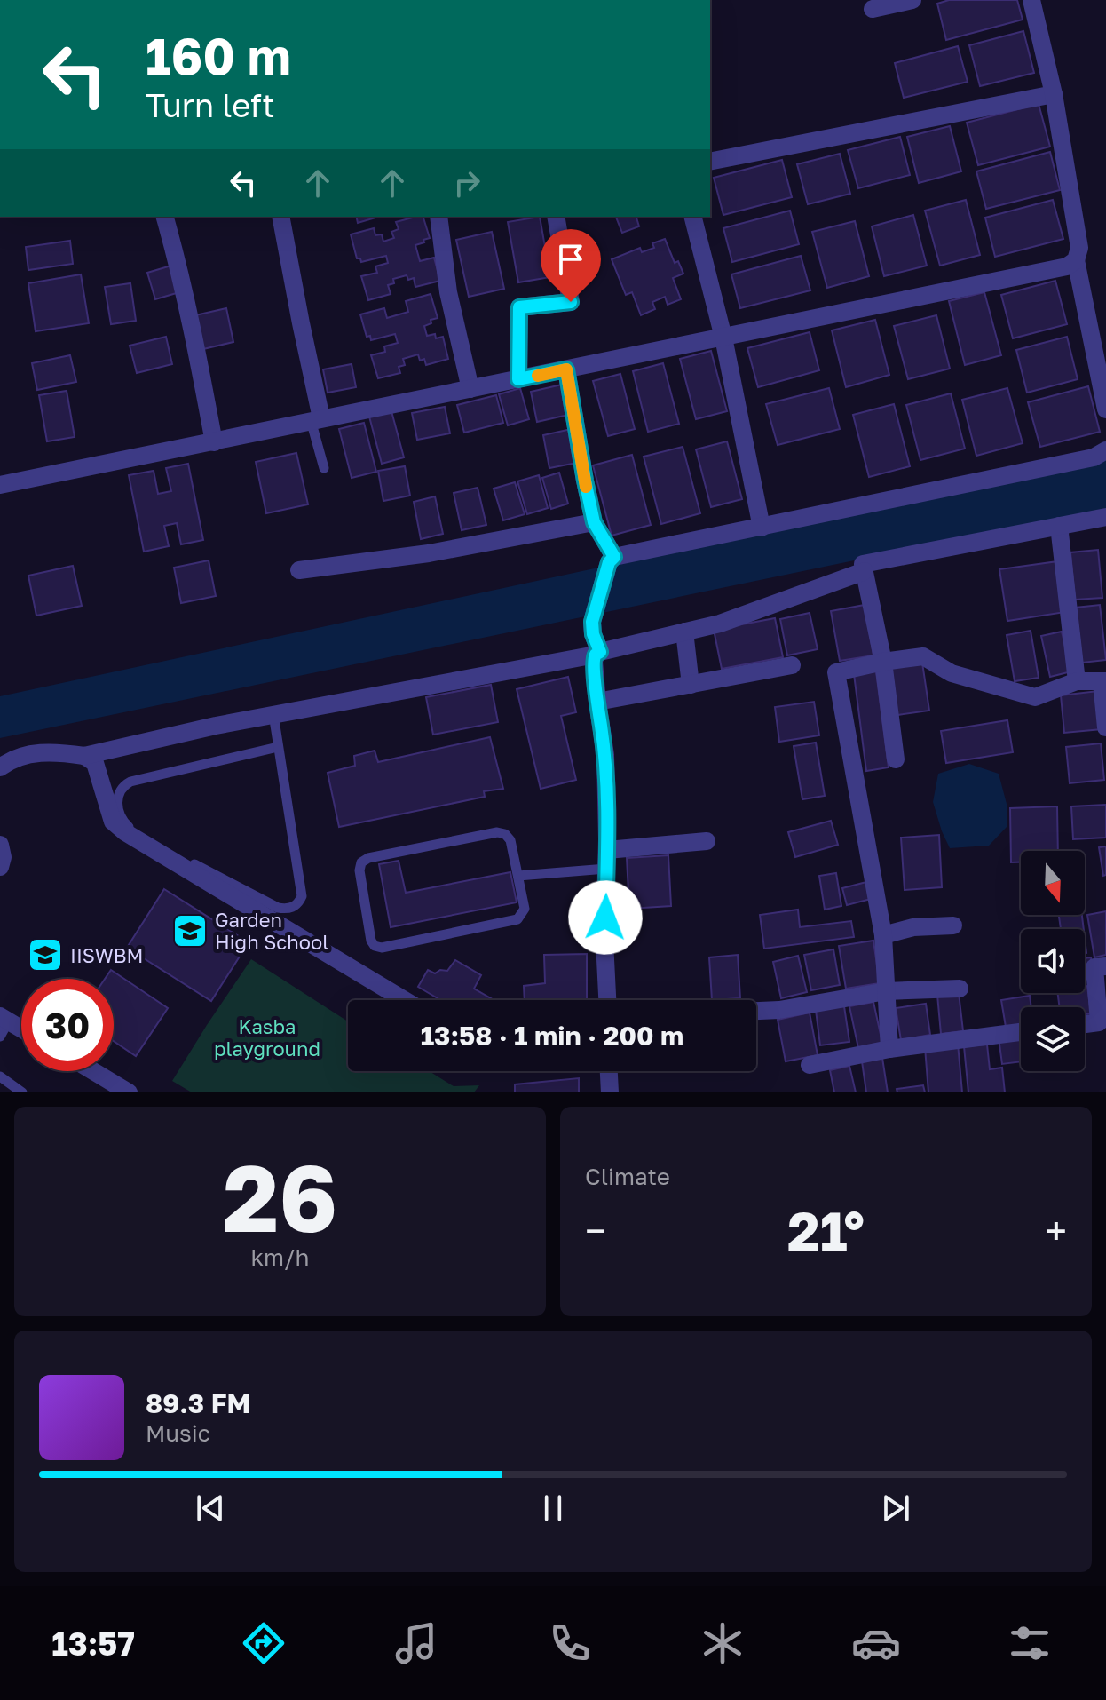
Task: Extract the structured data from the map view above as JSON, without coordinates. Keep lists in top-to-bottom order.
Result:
{
  "parks": ["Kasba playground"],
  "places": {
    "school or university": ["Garden High School", "IISWBM"]
  },
  "north": "bottom",
  "page": {
    "turn": ["160 m", "Turn left"],
    "limit": "30",
    "trip": "13:58 · 1 min · 200 m",
    "tile": [
      ["26", "km/h"],
      "Climate"
    ],
    "heat": ["−", "21°", "+"],
    "song": ["89.3 FM", "Music"],
    "tabs": "13:57"
  }
}
